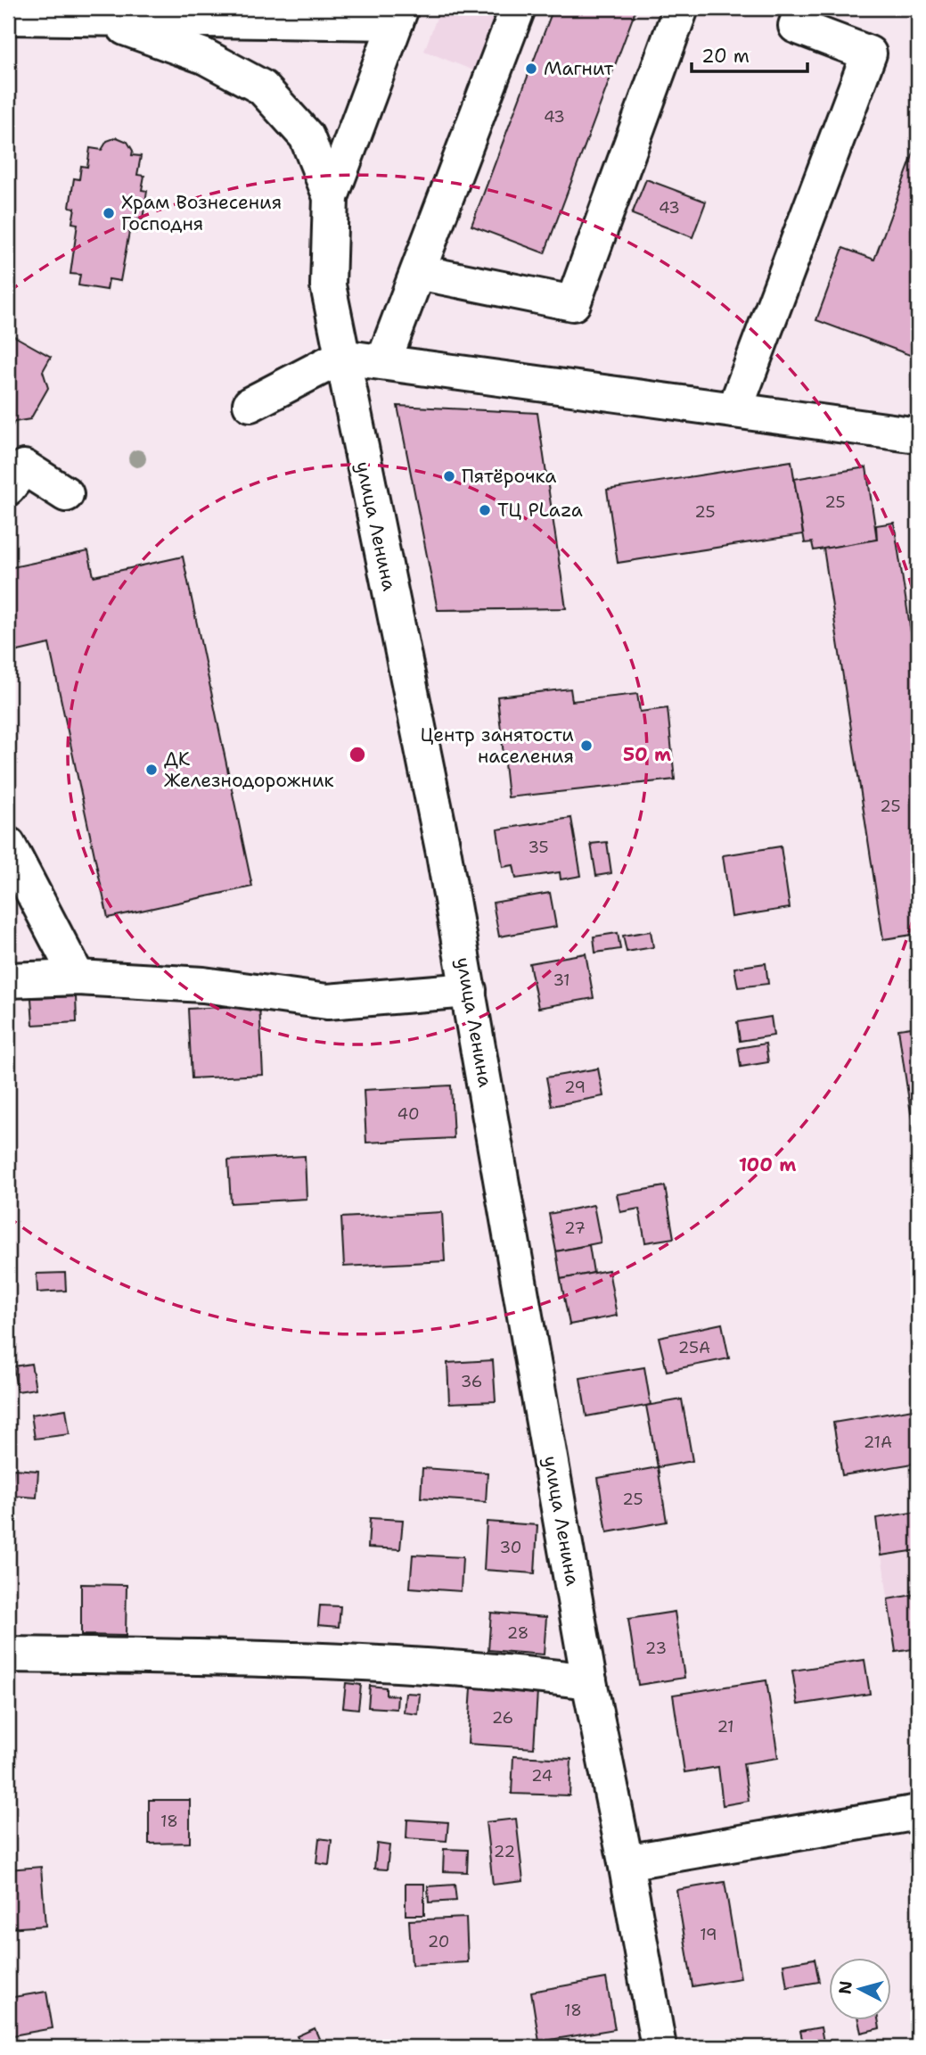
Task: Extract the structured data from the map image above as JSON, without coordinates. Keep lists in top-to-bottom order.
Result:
{
  "streets": {
    "street": ["улица Ленина"]
  },
  "places": [
    "Магнит",
    "Храм Вознесения Господня",
    "Пятёрочка",
    "ТЦ PLaza",
    "Центр занятости населения",
    "ДК Железнодорожник"
  ],
  "house_numbers": [
    "43",
    "43",
    "25",
    "25",
    "25",
    "35",
    "31",
    "29",
    "40",
    "27",
    "25А",
    "36",
    "21А",
    "25",
    "30",
    "28",
    "23",
    "26",
    "21",
    "24",
    "18",
    "22",
    "19",
    "20",
    "18"
  ],
  "scale_bar": "20 m",
  "north": "left",
  "rings": ["50 m", "100 m"]
}
